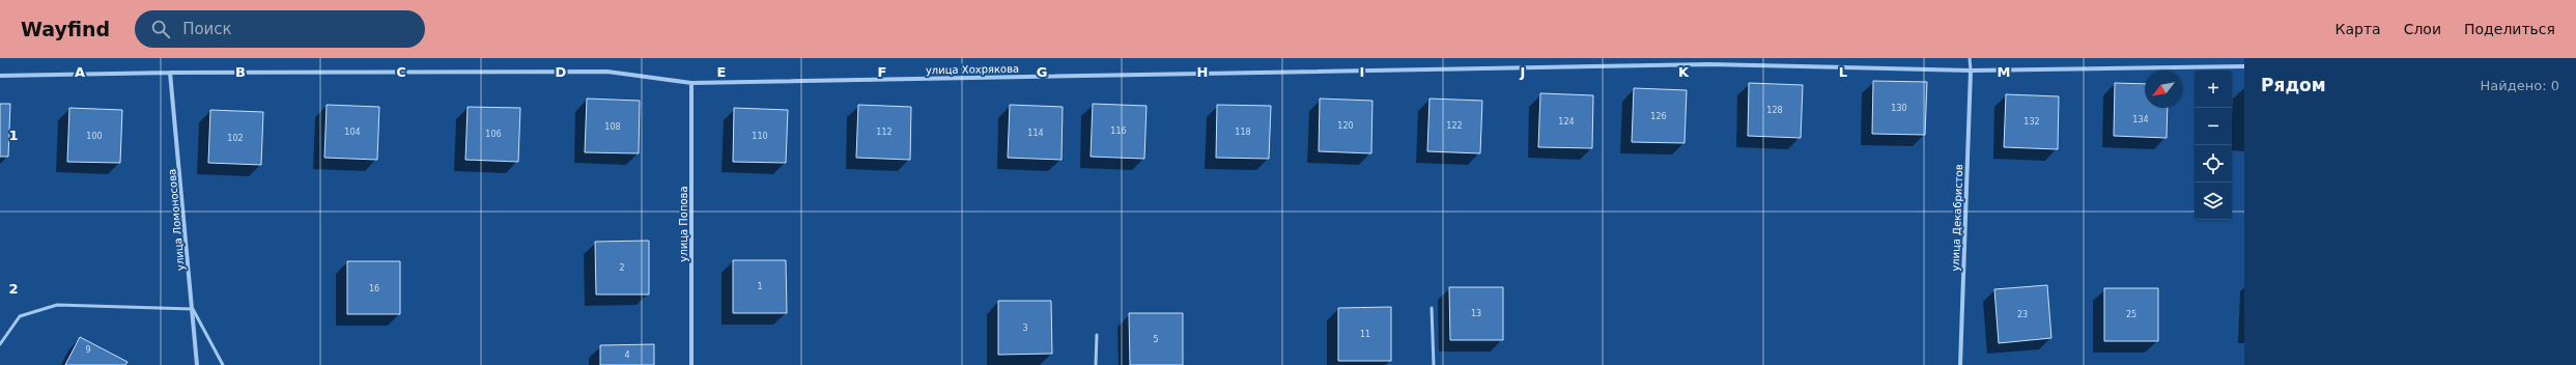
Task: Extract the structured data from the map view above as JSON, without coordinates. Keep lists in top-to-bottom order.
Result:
{
  "streets": {
    "street": [
      "улица Хохрякова",
      "улица Декабристов",
      "улица Ломоносова",
      "улица Попова"
    ]
  },
  "crossings": [
    ["улица Хохрякова", "улица Декабристов"],
    ["улица Хохрякова", "улица Ломоносова"],
    ["улица Хохрякова", "улица Попова"]
  ],
  "house_numbers": [
    "130",
    "128",
    "126",
    "134",
    "124",
    "132",
    "120",
    "122",
    "108",
    "116",
    "104",
    "112",
    "118",
    "114",
    "106",
    "100",
    "110",
    "102",
    "2",
    "1",
    "16",
    "13",
    "23",
    "25",
    "3",
    "11",
    "5",
    "9",
    "4"
  ],
  "north": "bottom left",
  "page": {
    "header": "Wayfind",
    "search": "Поиск",
    "nav": ["Карта", "Слои", "Поделиться"],
    "heading": ["Рядом", "Найдено: 0"],
    "map_buttons": ["+", "−"]
  },
  "grid": {
    "columns": [
      "A",
      "B",
      "C",
      "D",
      "E",
      "F",
      "G",
      "H",
      "I",
      "J",
      "K",
      "L",
      "M"
    ],
    "rows": ["1", "2"]
  }
}
